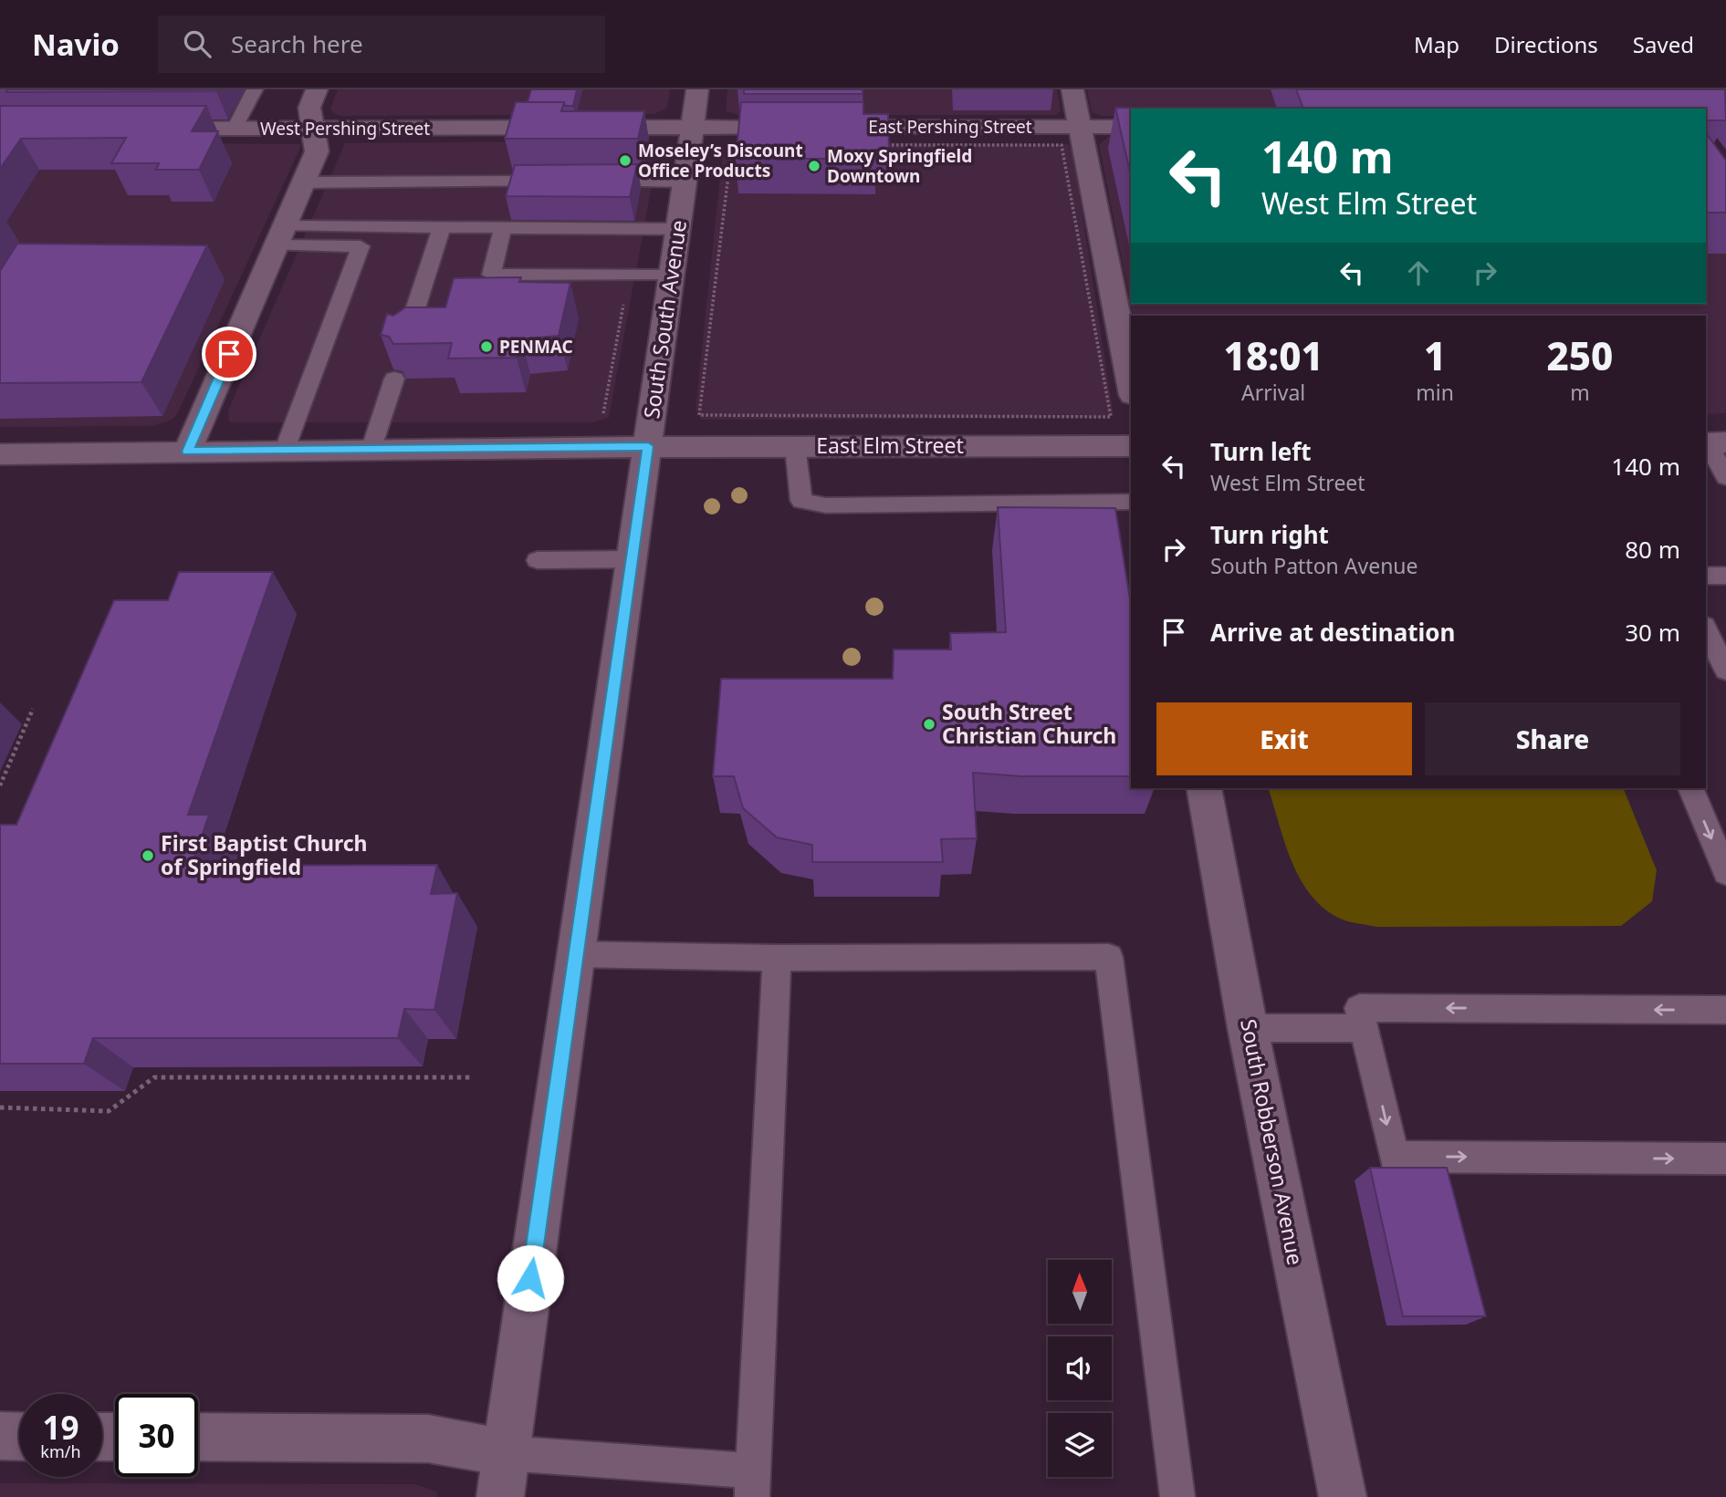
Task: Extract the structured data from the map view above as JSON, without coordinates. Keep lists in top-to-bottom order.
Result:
{
  "streets": {
    "street": [
      "East Pershing Street",
      "West Pershing Street",
      "South South Avenue",
      "East Elm Street",
      "South Robberson Avenue"
    ]
  },
  "crossings": [
    ["East Pershing Street", "West Pershing Street"],
    ["East Pershing Street", "South South Avenue"],
    ["West Pershing Street", "South South Avenue"],
    ["South South Avenue", "East Elm Street"]
  ],
  "places": [
    "Moseley’s Discount Office Products",
    "Moxy Springfield Downtown",
    "PENMAC",
    "South Street Christian Church",
    "First Baptist Church of Springfield"
  ],
  "north": "top",
  "page": {
    "header": "Navio",
    "search": "Search here",
    "nav": ["Map", "Directions", "Saved"],
    "turn": ["140 m", "West Elm Street"],
    "eta": [
      "18:01",
      "Arrival",
      "1",
      "min",
      "250",
      "m"
    ],
    "list": [
      {
        "name": "Turn left",
        "note": "West Elm Street",
        "value": "140 m"
      },
      {
        "name": "Turn right",
        "note": "South Patton Avenue",
        "value": "80 m"
      },
      {
        "name": "Arrive at destination",
        "value": "30 m"
      }
    ],
    "buttons": ["Exit", "Share"],
    "speed": "19 km/h",
    "limit": "30"
  }
}
